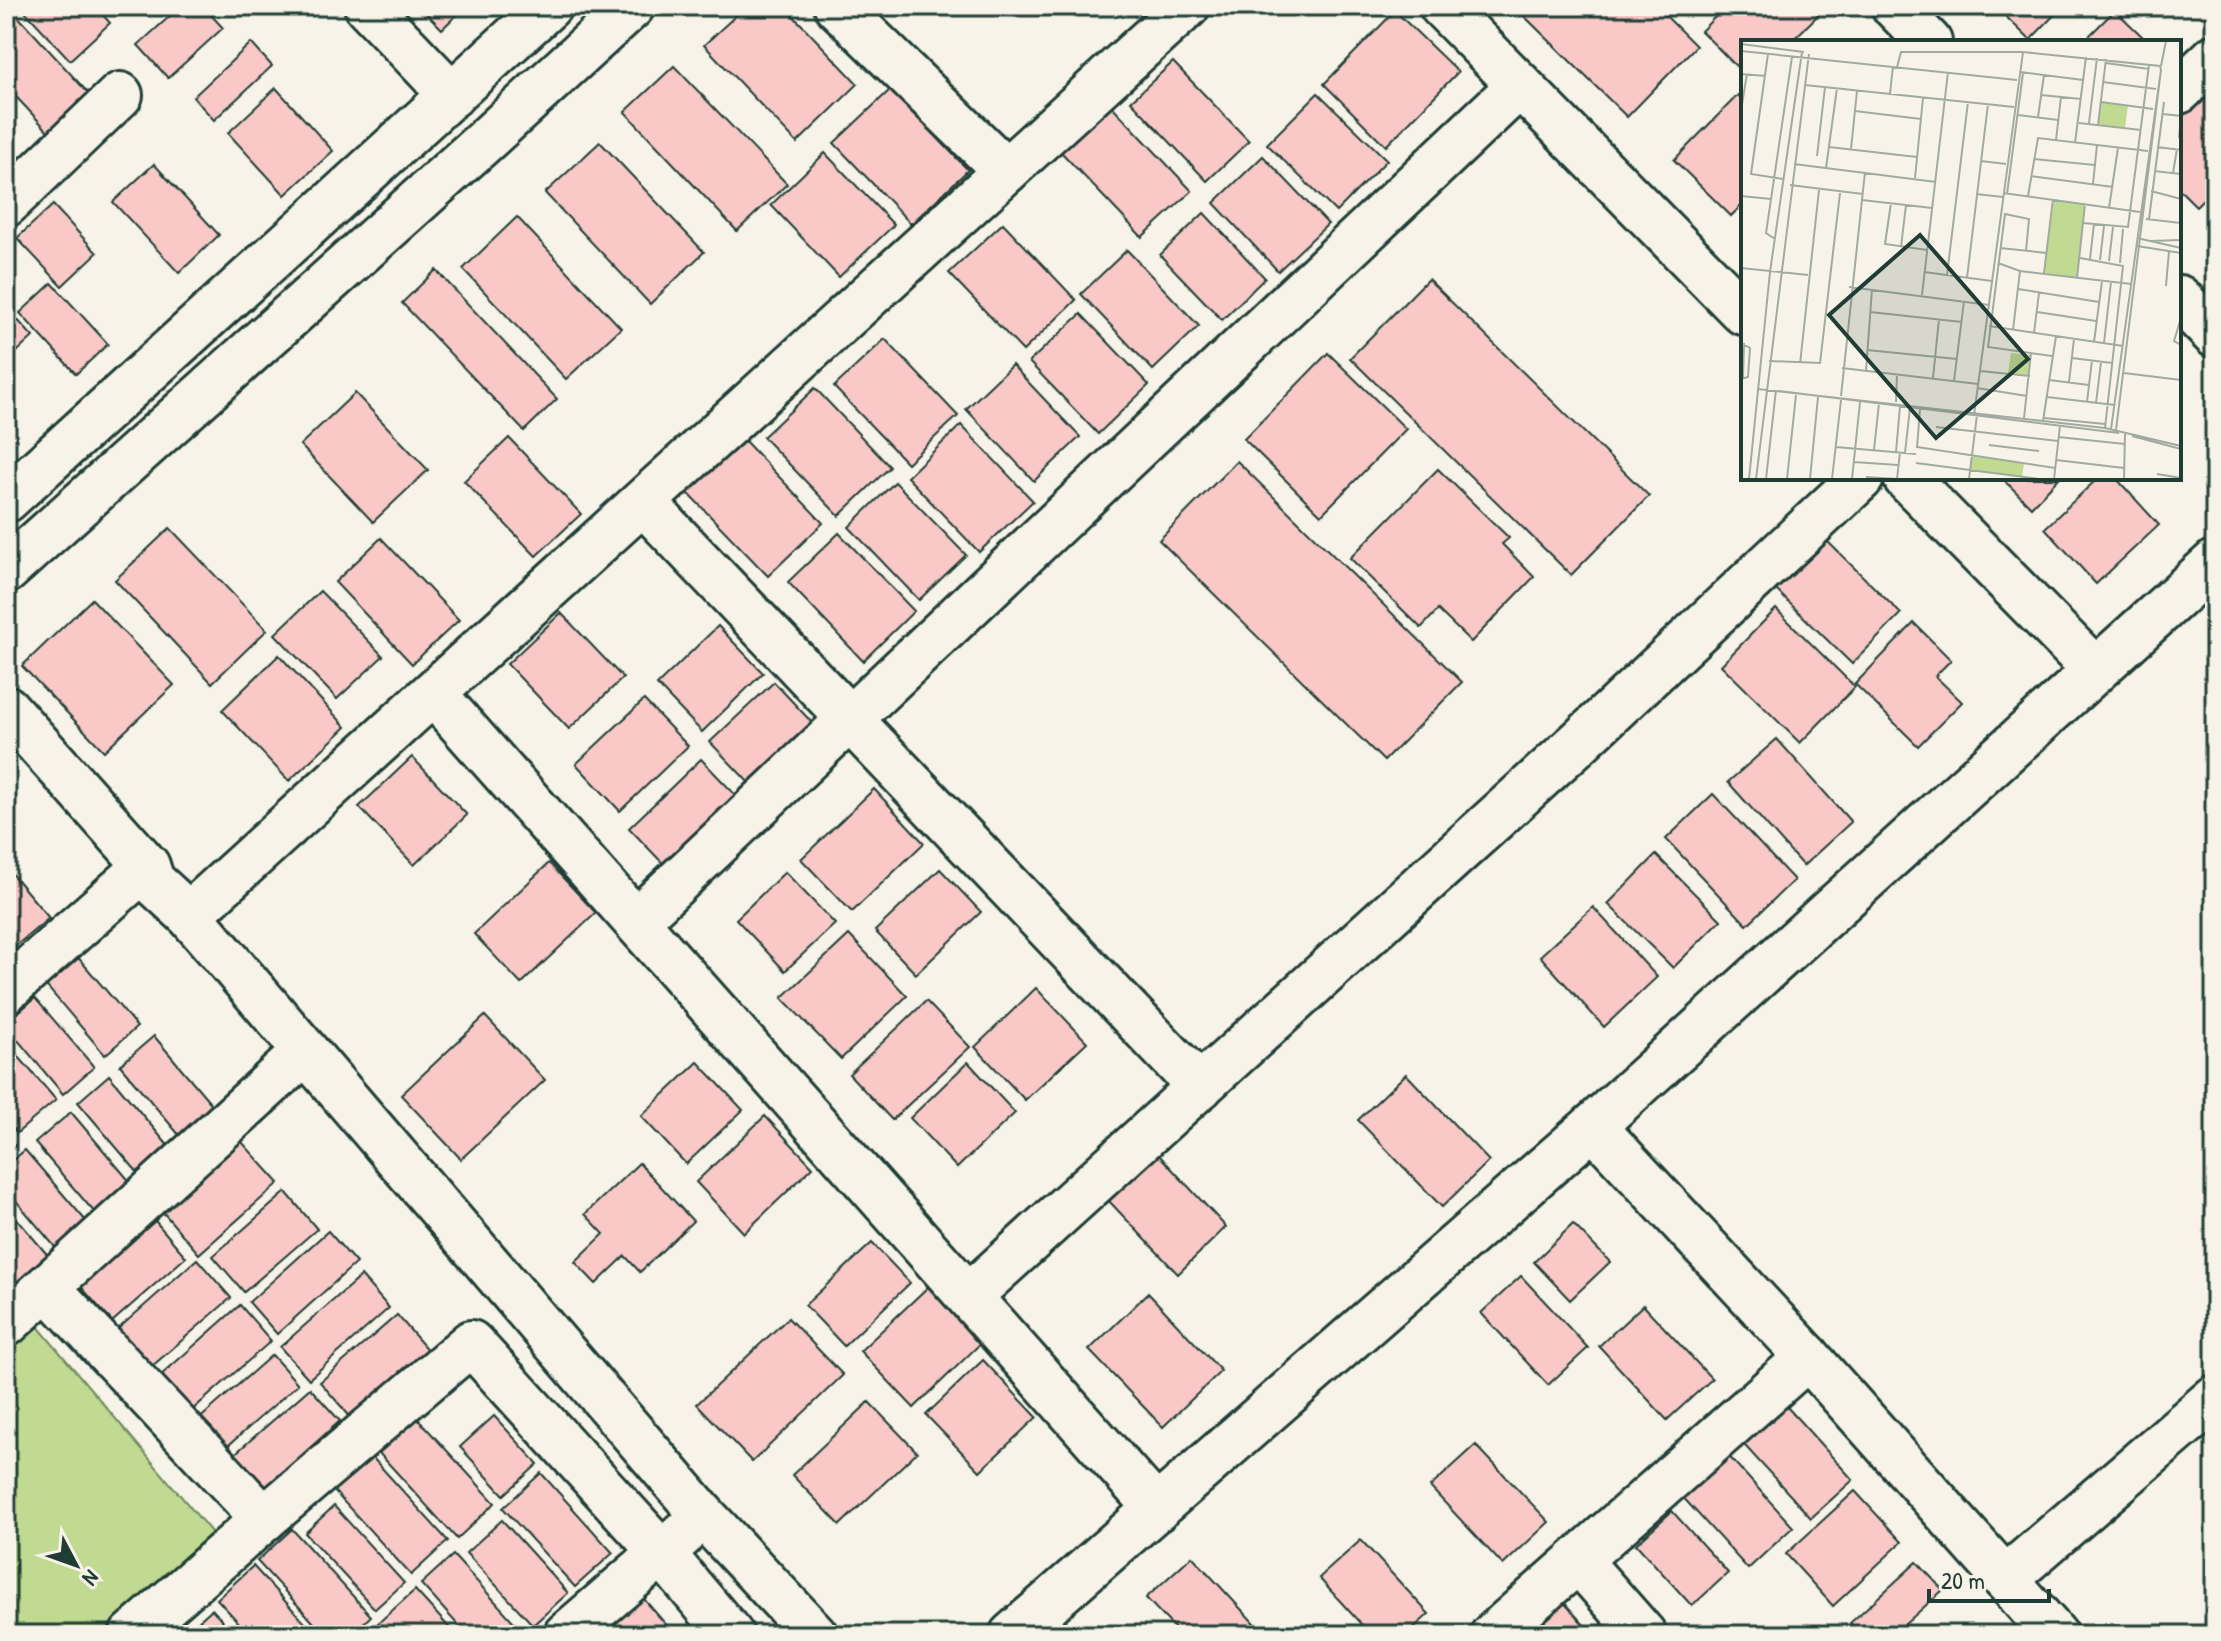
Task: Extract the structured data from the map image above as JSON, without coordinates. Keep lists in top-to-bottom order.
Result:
{
  "scale_bar": "20 m",
  "north": "bottom right"
}
